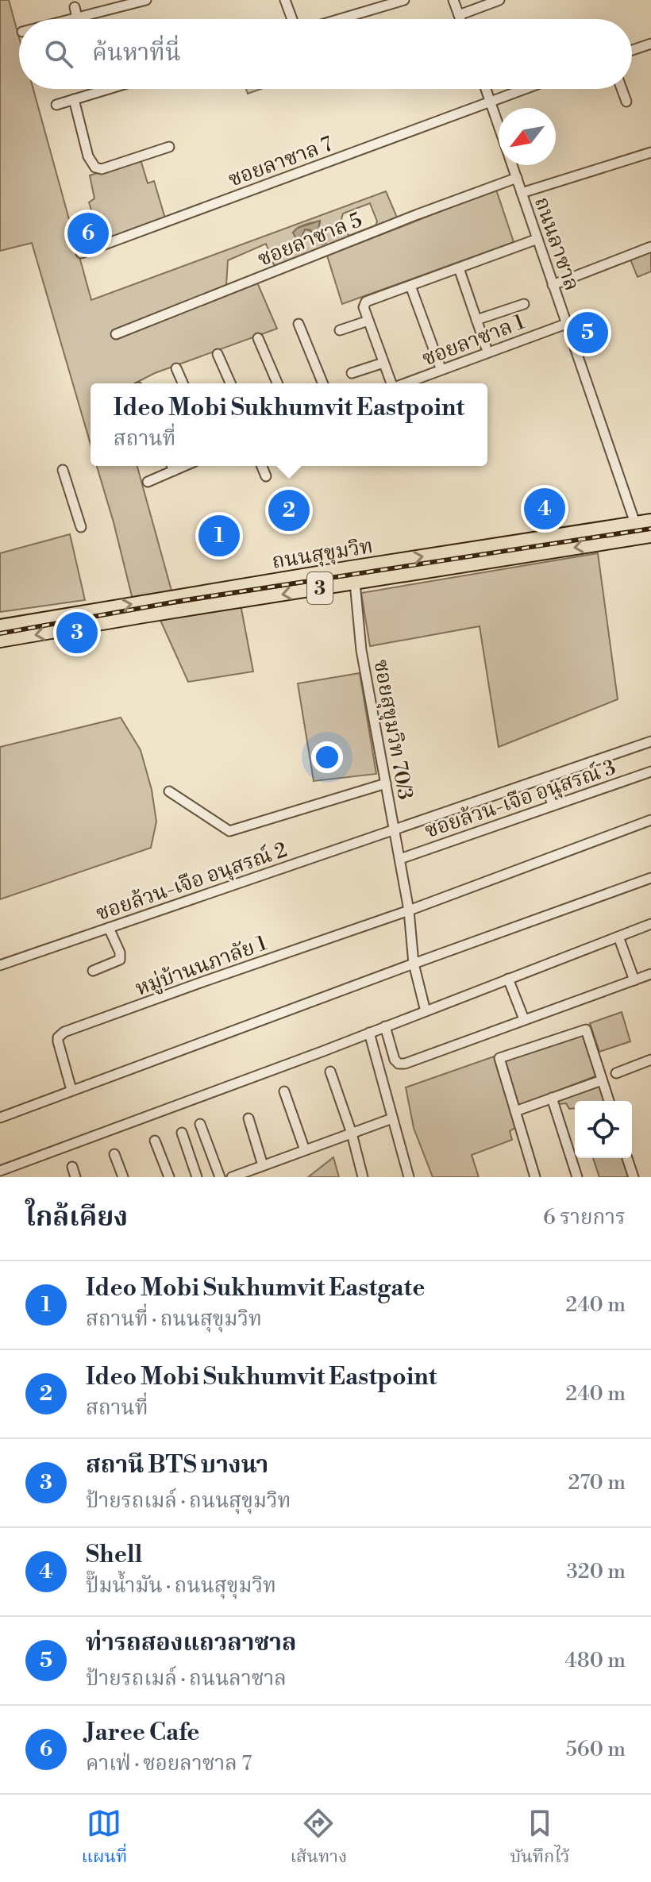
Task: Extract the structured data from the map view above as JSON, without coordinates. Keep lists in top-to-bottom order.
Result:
{
  "streets": {
    "highway": ["ถนนสุขุมวิท", "3"],
    "street": [
      "ซอยลาซาล 7",
      "ซอยลาซาล 5",
      "ถนนลาซาล",
      "ซอยลาซาล 1",
      "ซอยสุขุมวิท 70/3",
      "ซอยล้วน-เจือ อนุสรณ์ 3",
      "ซอยล้วน-เจือ อนุสรณ์ 2",
      "หมู่บ้านนภาลัย 1"
    ]
  },
  "crossings": [
    ["ซอยลาซาล 7", "ถนนลาซาล"],
    ["ซอยลาซาล 5", "ถนนลาซาล"],
    ["ถนนลาซาล", "ซอยลาซาล 1"],
    ["ถนนลาซาล", "ถนนสุขุมวิท"],
    ["ถนนสุขุมวิท", "ซอยสุขุมวิท 70/3"],
    ["ซอยสุขุมวิท 70/3", "ซอยล้วน-เจือ อนุสรณ์ 3"],
    ["ซอยสุขุมวิท 70/3", "ซอยล้วน-เจือ อนุสรณ์ 2"],
    ["ซอยสุขุมวิท 70/3", "หมู่บ้านนภาลัย 1"]
  ],
  "north": "bottom left",
  "page": {
    "search": "ค้นหาที่นี่",
    "pins": [
      "6",
      "5",
      "4",
      "2",
      "1",
      "3"
    ],
    "popup": ["Ideo Mobi Sukhumvit Eastpoint", "สถานที่"],
    "heading": ["ใกล้เคียง", "6 รายการ"],
    "list": [
      {
        "mark": "1",
        "name": "Ideo Mobi Sukhumvit Eastgate",
        "note": "สถานที่ · ถนนสุขุมวิท",
        "value": "240 m"
      },
      {
        "mark": "2",
        "name": "Ideo Mobi Sukhumvit Eastpoint",
        "note": "สถานที่",
        "value": "240 m"
      },
      {
        "mark": "3",
        "name": "สถานี BTS บางนา",
        "note": "ป้ายรถเมล์ · ถนนสุขุมวิท",
        "value": "270 m"
      },
      {
        "mark": "4",
        "name": "Shell",
        "note": "ปั๊มน้ำมัน · ถนนสุขุมวิท",
        "value": "320 m"
      },
      {
        "mark": "5",
        "name": "ท่ารถสองแถวลาซาล",
        "note": "ป้ายรถเมล์ · ถนนลาซาล",
        "value": "480 m"
      },
      {
        "mark": "6",
        "name": "Jaree Cafe",
        "note": "คาเฟ่ · ซอยลาซาล 7",
        "value": "560 m"
      }
    ],
    "nav": ["แผนที่", "เส้นทาง", "บันทึกไว้"]
  }
}
